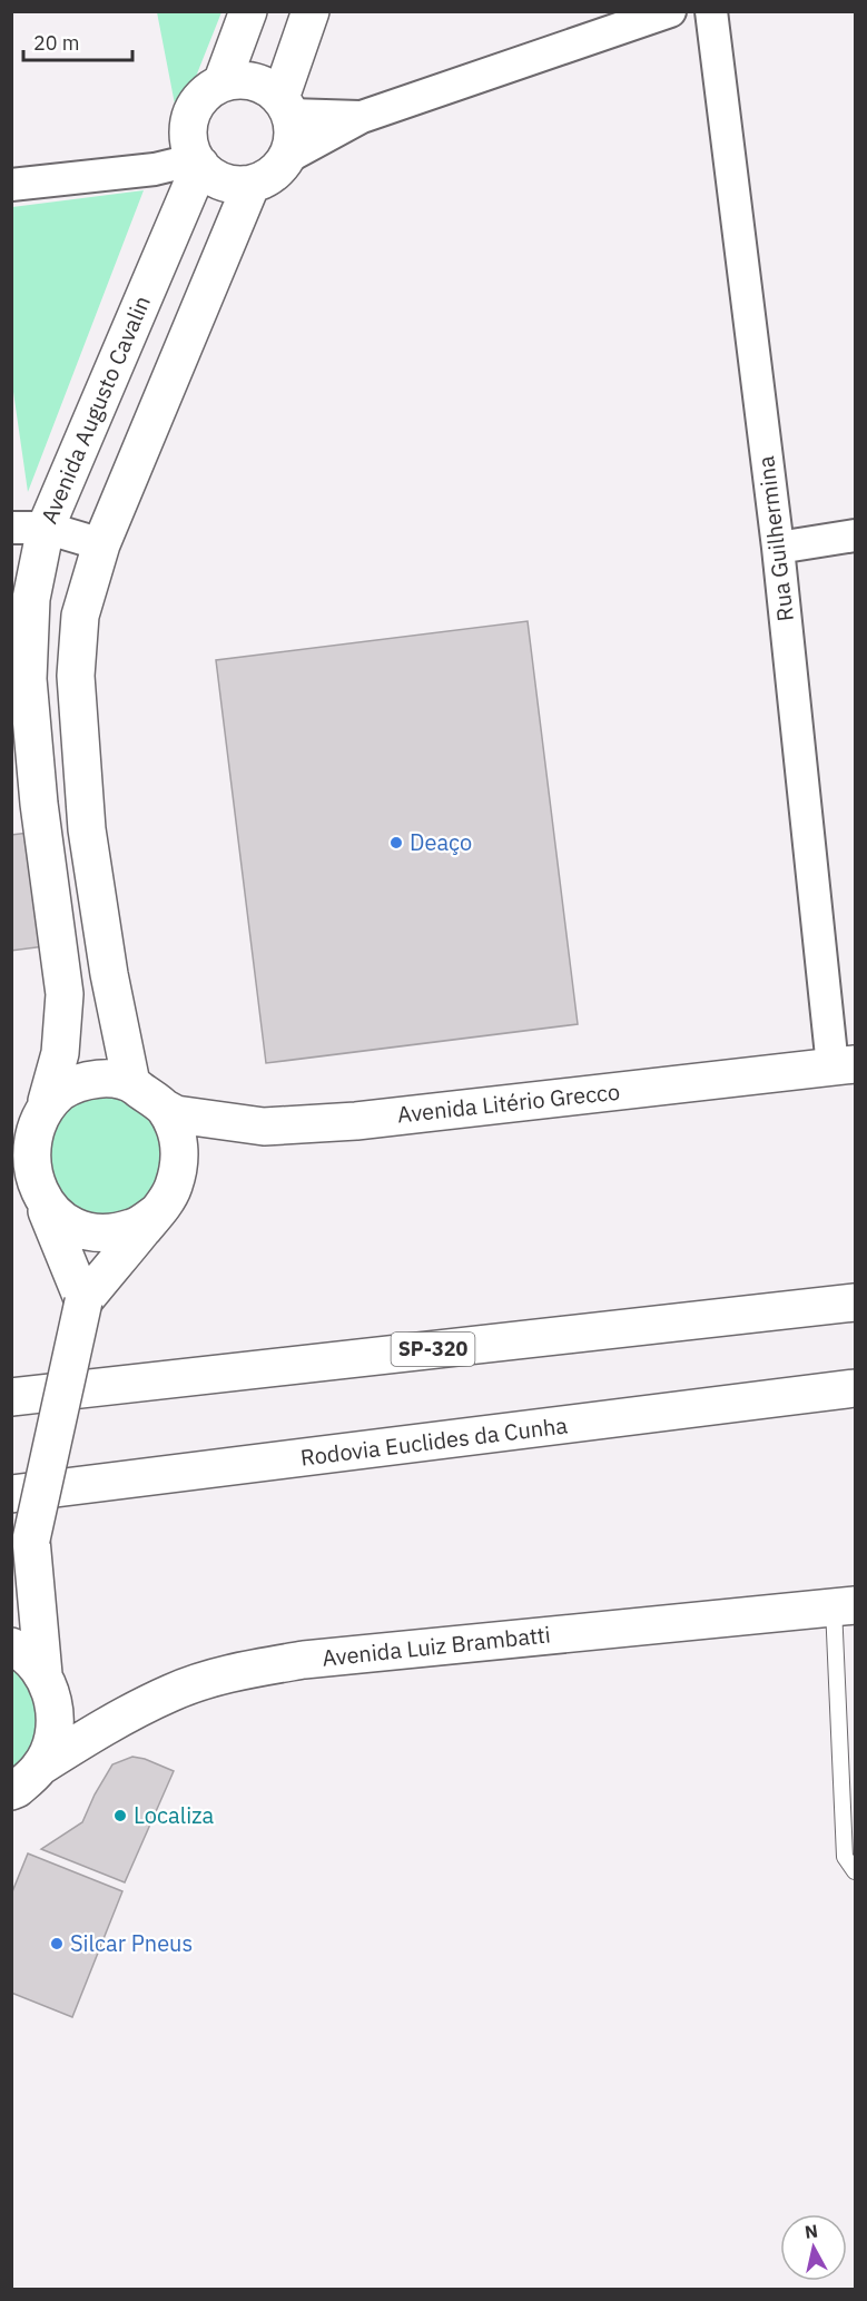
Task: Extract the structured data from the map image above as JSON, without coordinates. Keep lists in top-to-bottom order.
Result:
{
  "streets": {
    "main road": [
      "Avenida Augusto Cavalin",
      "Avenida Litério Grecco",
      "SP-320",
      "Rodovia Euclides da Cunha",
      "Avenida Luiz Brambatti"
    ],
    "street": ["Rua Guilhermina"]
  },
  "crossings": [
    ["Avenida Augusto Cavalin", "Avenida Litério Grecco"],
    ["Rua Guilhermina", "Avenida Litério Grecco"]
  ],
  "places": ["Deaço", "Localiza", "Silcar Pneus"],
  "scale_bar": "20 m",
  "north": "top"
}
